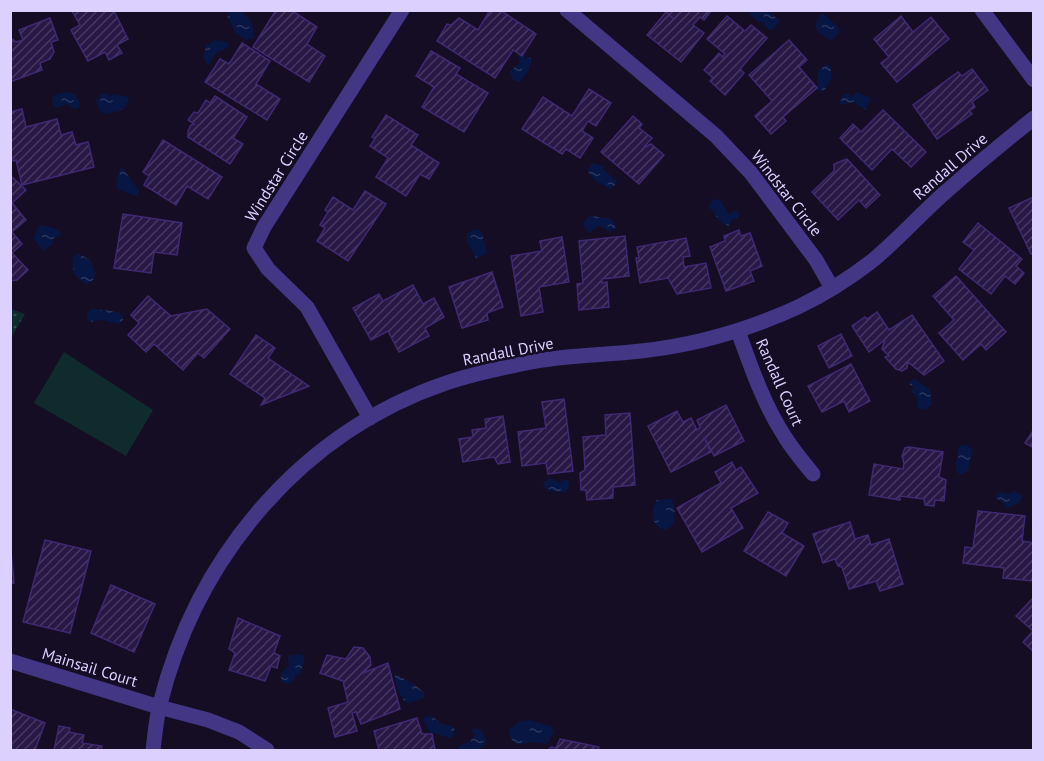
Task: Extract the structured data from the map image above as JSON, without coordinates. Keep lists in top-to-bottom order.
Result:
{
  "streets": {
    "street": [
      "Randall Drive",
      "Windstar Circle",
      "Randall Court",
      "Mainsail Court"
    ]
  },
  "crossings": [
    ["Randall Drive", "Windstar Circle"],
    ["Randall Drive", "Randall Court"],
    ["Randall Drive", "Mainsail Court"]
  ]
}
